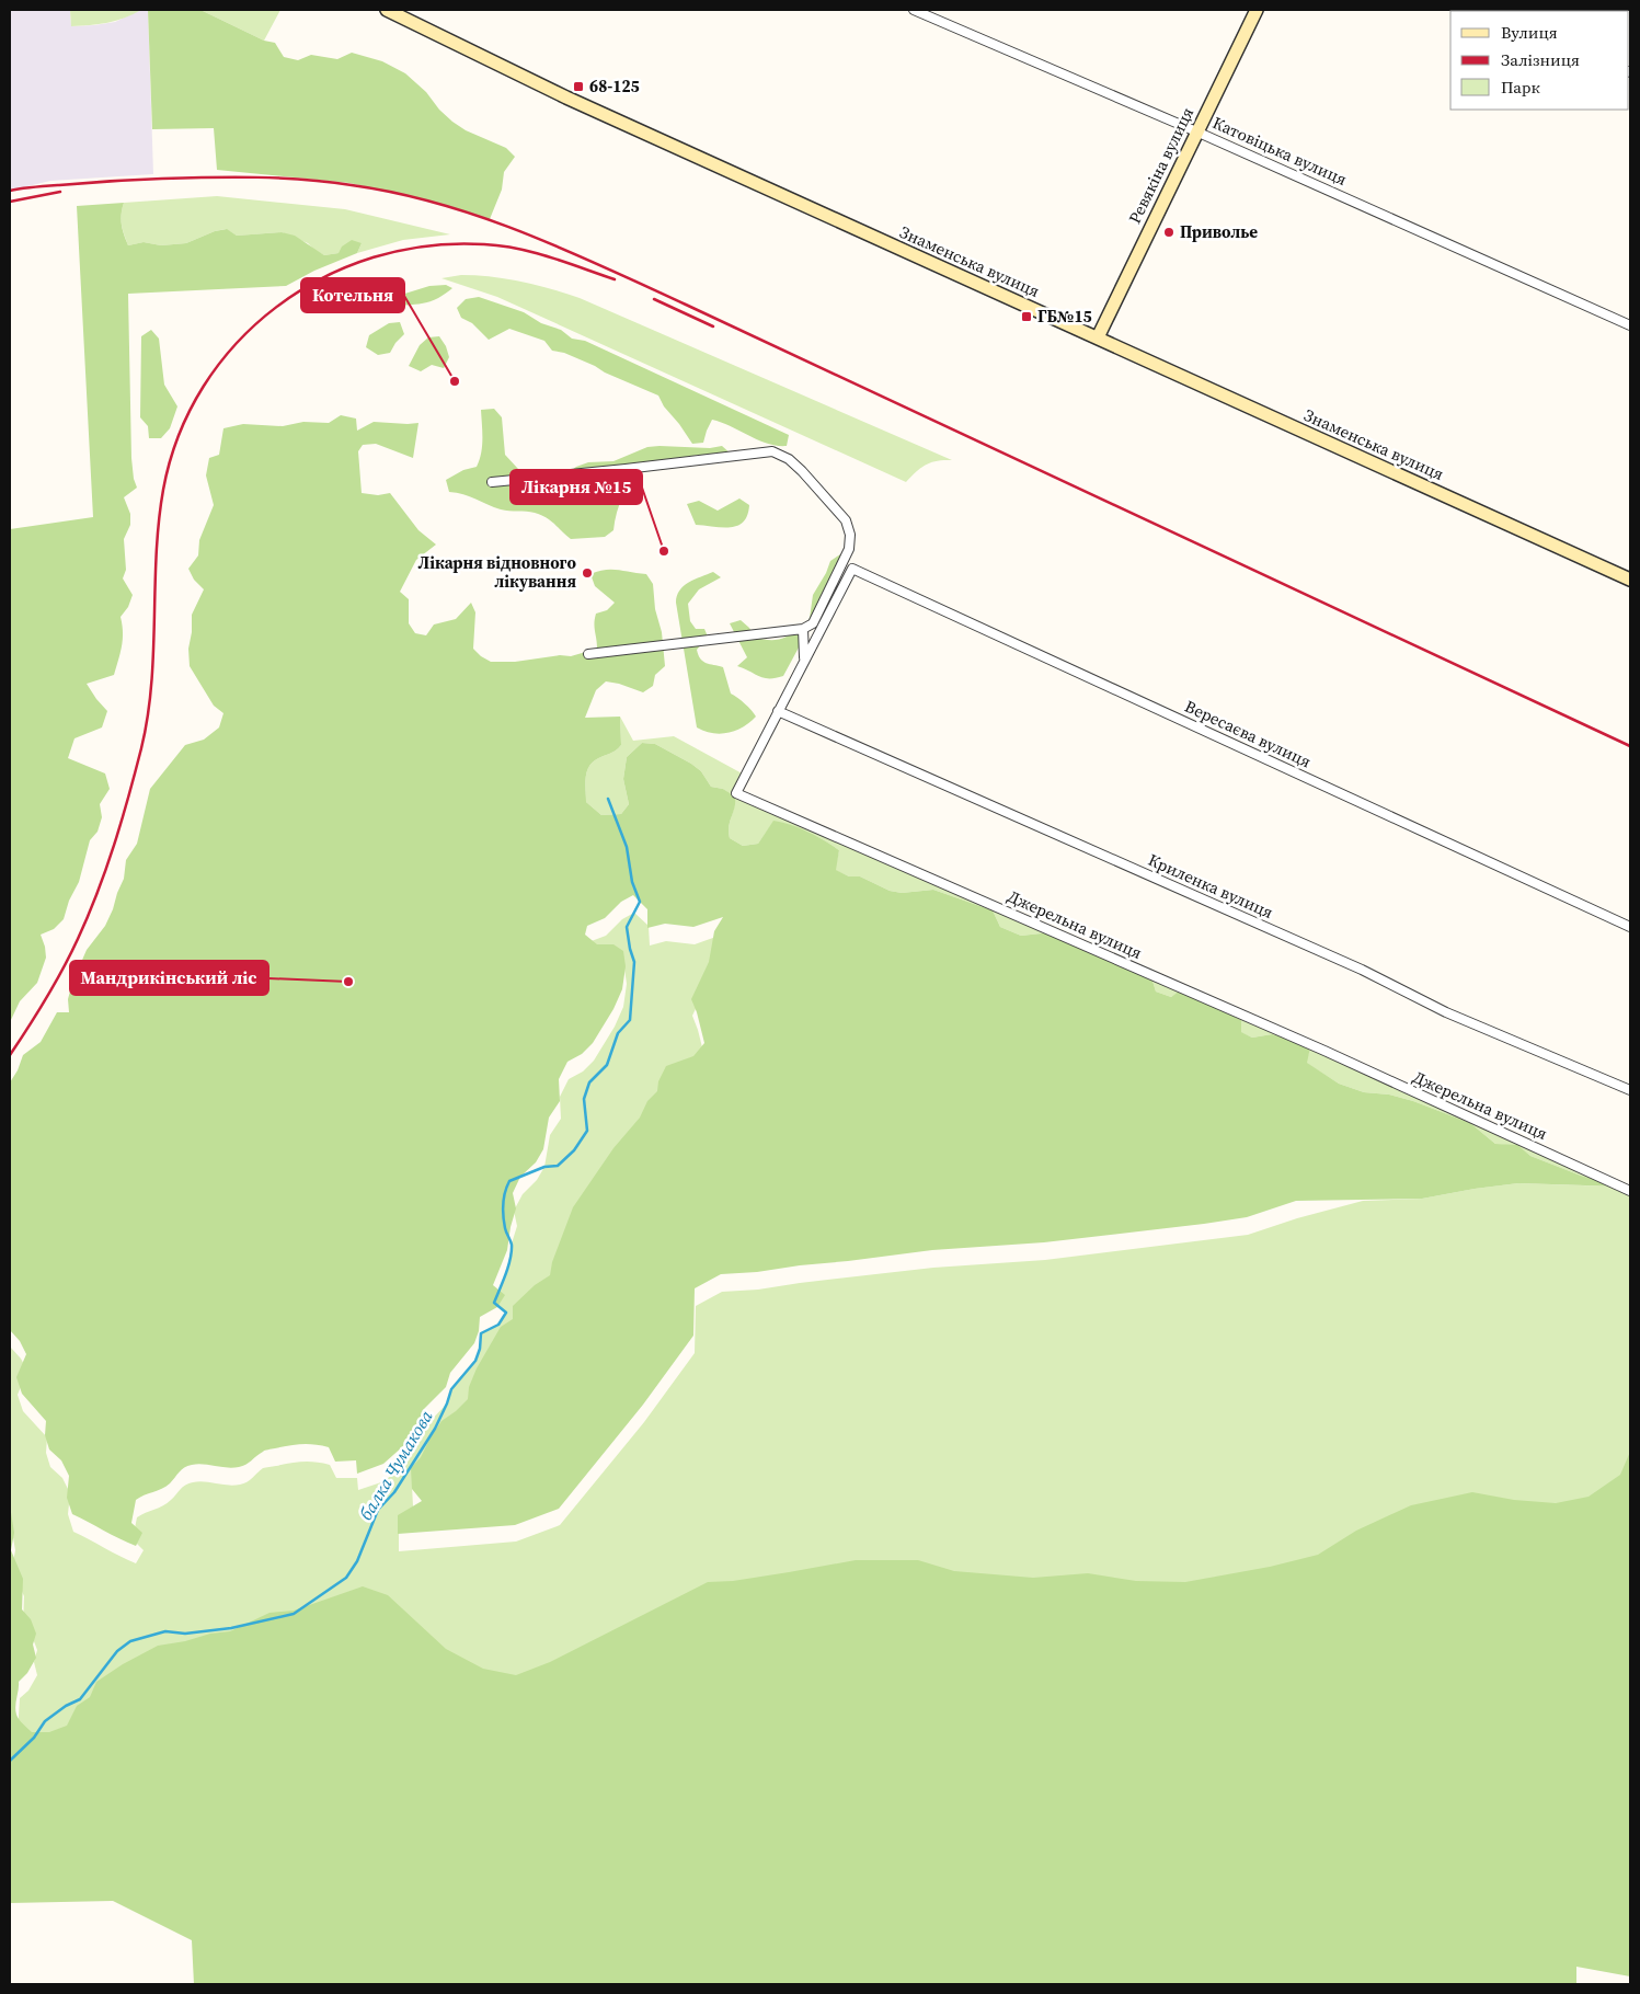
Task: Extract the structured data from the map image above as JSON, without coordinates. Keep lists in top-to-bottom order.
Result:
{
  "streets": {
    "main road": ["Ревякіна вулиця", "Знаменська вулиця"],
    "street": [
      "Катовіцька вулиця",
      "Вересаєва вулиця",
      "Криленка вулиця",
      "Джерельна вулиця"
    ]
  },
  "crossings": [
    ["Катовіцька вулиця", "Ревякіна вулиця"],
    ["Ревякіна вулиця", "Знаменська вулиця"],
    ["Вересаєва вулиця", "Джерельна вулиця"],
    ["Криленка вулиця", "Джерельна вулиця"]
  ],
  "water": ["балка Чумакова"],
  "places": {
    "transit": ["68-125", "ГБ№15"],
    "other": [
      "Приволье",
      "Котельня",
      "Лікарня №15",
      "Лікарня відновного лікування",
      "Мандрикінський ліс"
    ]
  },
  "legend": ["Вулиця", "Залізниця", "Парк"]
}
